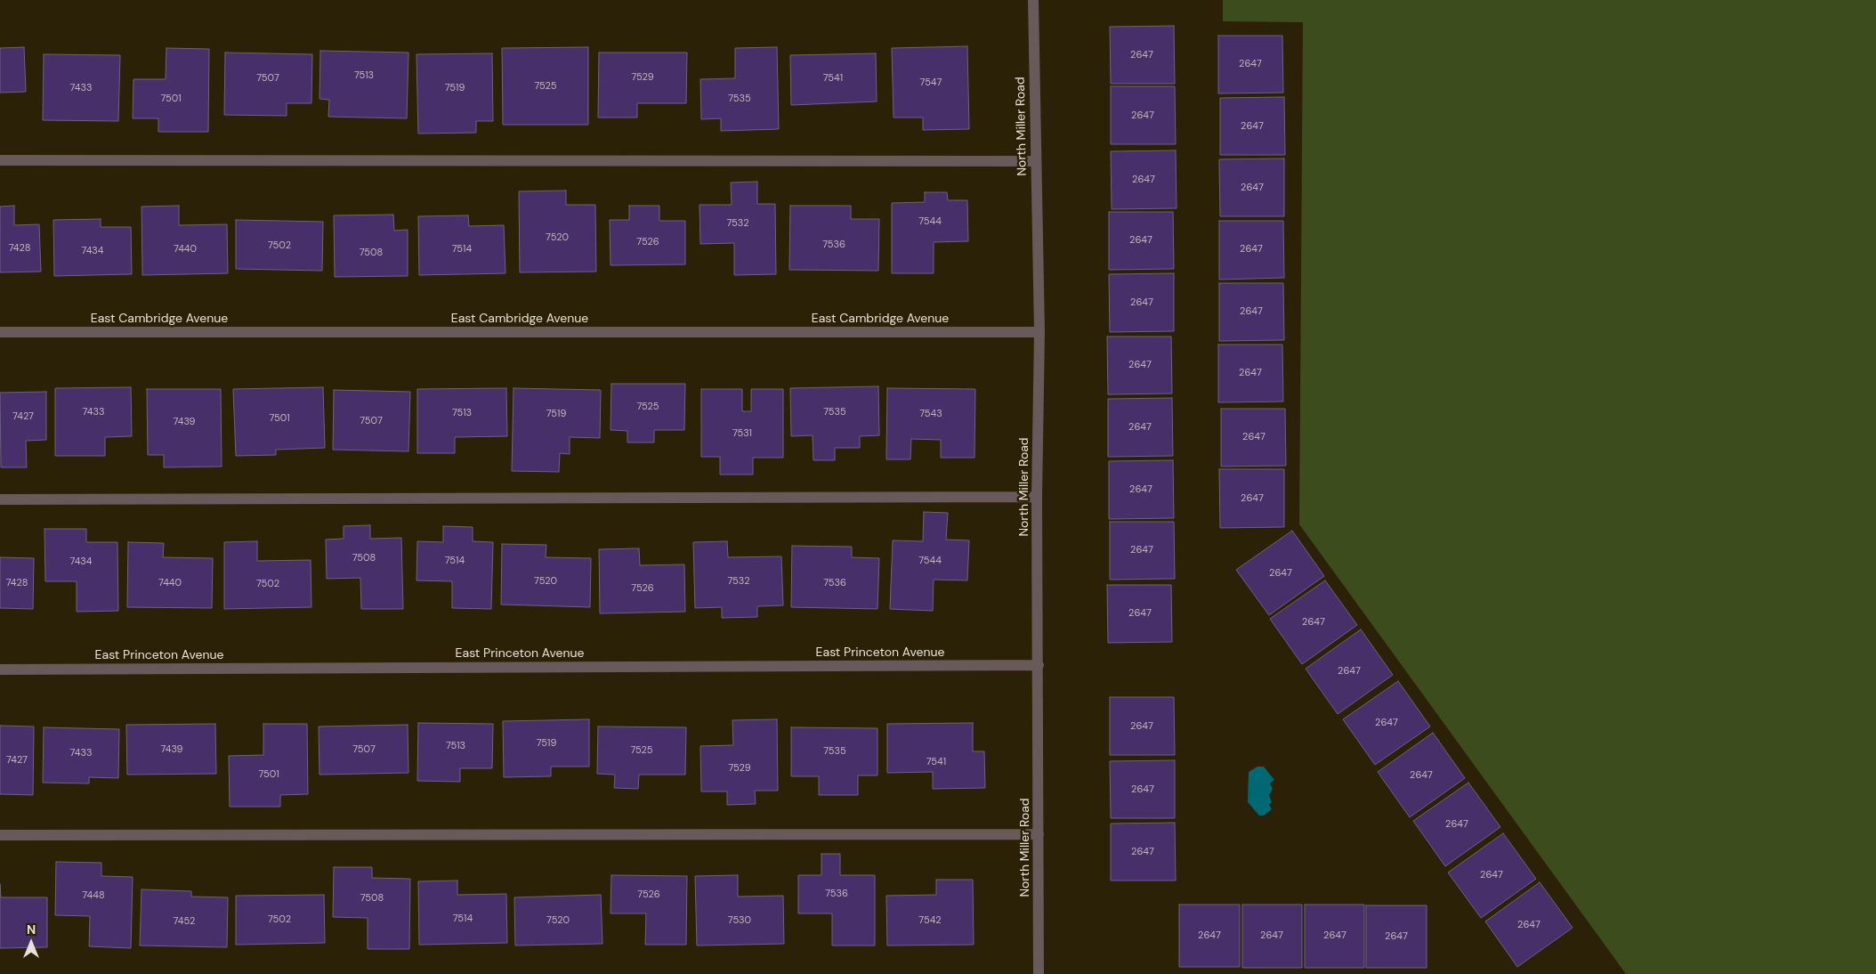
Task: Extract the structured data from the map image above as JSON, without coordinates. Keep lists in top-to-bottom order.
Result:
{
  "streets": {
    "street": ["North Miller Road", "East Cambridge Avenue", "East Princeton Avenue"]
  },
  "crossings": [
    ["North Miller Road", "East Cambridge Avenue"],
    ["North Miller Road", "East Princeton Avenue"]
  ],
  "house_numbers": [
    "2647",
    "2647",
    "7513",
    "7529",
    "7507",
    "7541",
    "7547",
    "7525",
    "7433",
    "7519",
    "7501",
    "7535",
    "2647",
    "2647",
    "2647",
    "2647",
    "7544",
    "7532",
    "7520",
    "2647",
    "7526",
    "7536",
    "7502",
    "7428",
    "7440",
    "7514",
    "2647",
    "7434",
    "7508",
    "2647",
    "2647",
    "2647",
    "2647",
    "7525",
    "7433",
    "7535",
    "7513",
    "7519",
    "7543",
    "7427",
    "7501",
    "7507",
    "7439",
    "2647",
    "7531",
    "2647",
    "2647",
    "2647",
    "2647",
    "7508",
    "7514",
    "7544",
    "7434",
    "2647",
    "7520",
    "7532",
    "7428",
    "7440",
    "7536",
    "7502",
    "7526",
    "2647",
    "2647",
    "2647",
    "2647",
    "2647",
    "7519",
    "7513",
    "7439",
    "7507",
    "7525",
    "7535",
    "7433",
    "7427",
    "7541",
    "7529",
    "7501",
    "2647",
    "2647",
    "2647",
    "2647",
    "2647",
    "7536",
    "7526",
    "7448",
    "7508",
    "7514",
    "7502",
    "7520",
    "7530",
    "7542",
    "7452",
    "2647",
    "2647",
    "2647",
    "2647",
    "2647"
  ],
  "north": "top"
}
